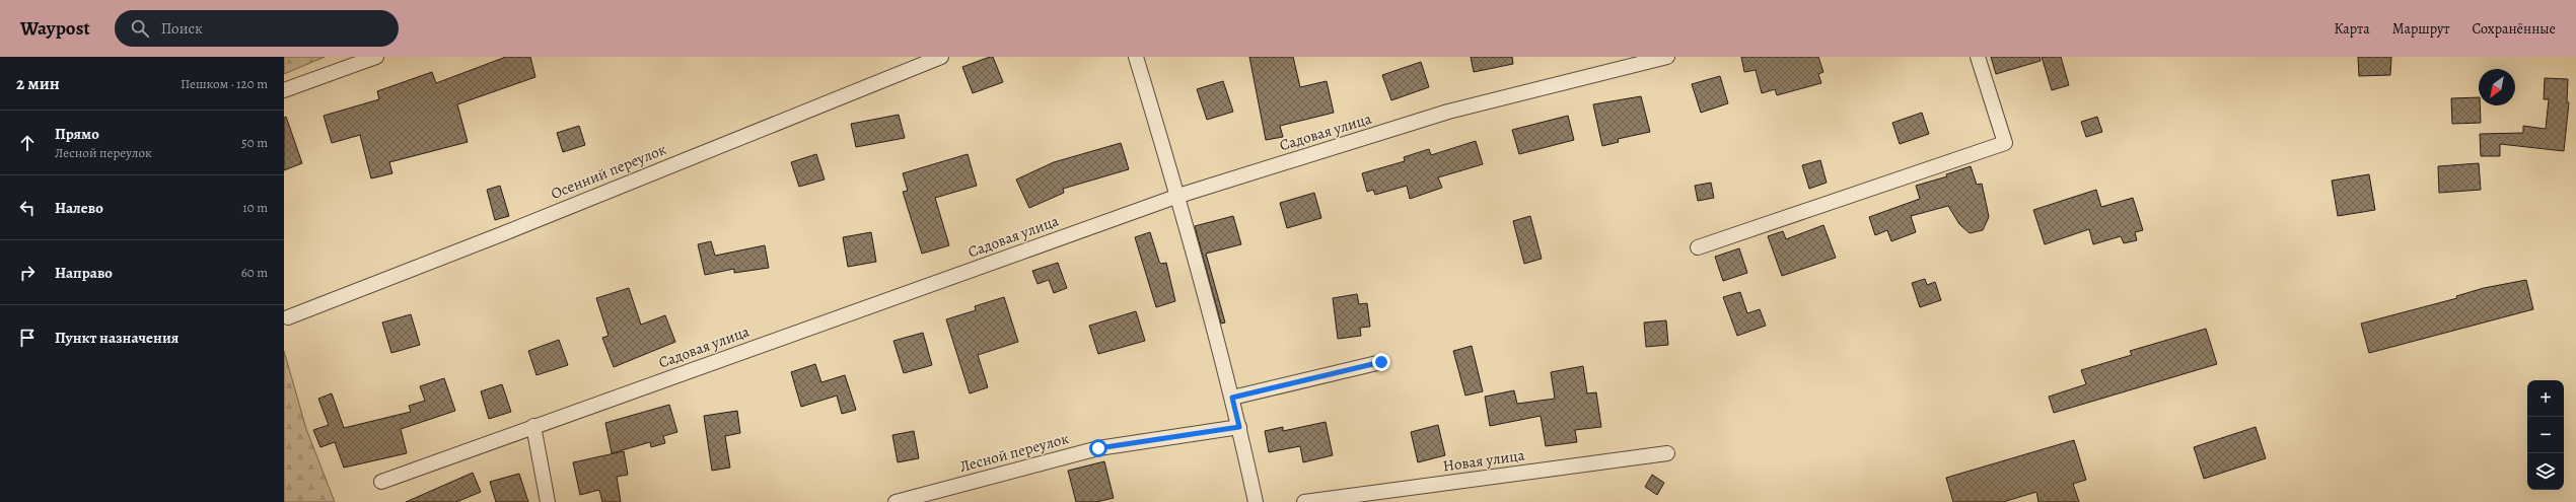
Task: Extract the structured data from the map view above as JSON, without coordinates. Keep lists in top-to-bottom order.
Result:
{
  "streets": {
    "street": [
      "Садовая улица",
      "Осенний переулок",
      "Лесной переулок",
      "Новая улица"
    ]
  },
  "north": "bottom left",
  "page": {
    "header": "Waypost",
    "search": "Поиск",
    "nav": ["Карта", "Маршрут", "Сохранённые"],
    "heading": ["2 мин", "Пешком · 120 m"],
    "list": [
      ["Прямо", "Лесной переулок", "50 m"],
      ["Налево", "10 m"],
      ["Направо", "60 m"],
      "Пункт назначения"
    ],
    "map_buttons": ["+", "−"]
  }
}
